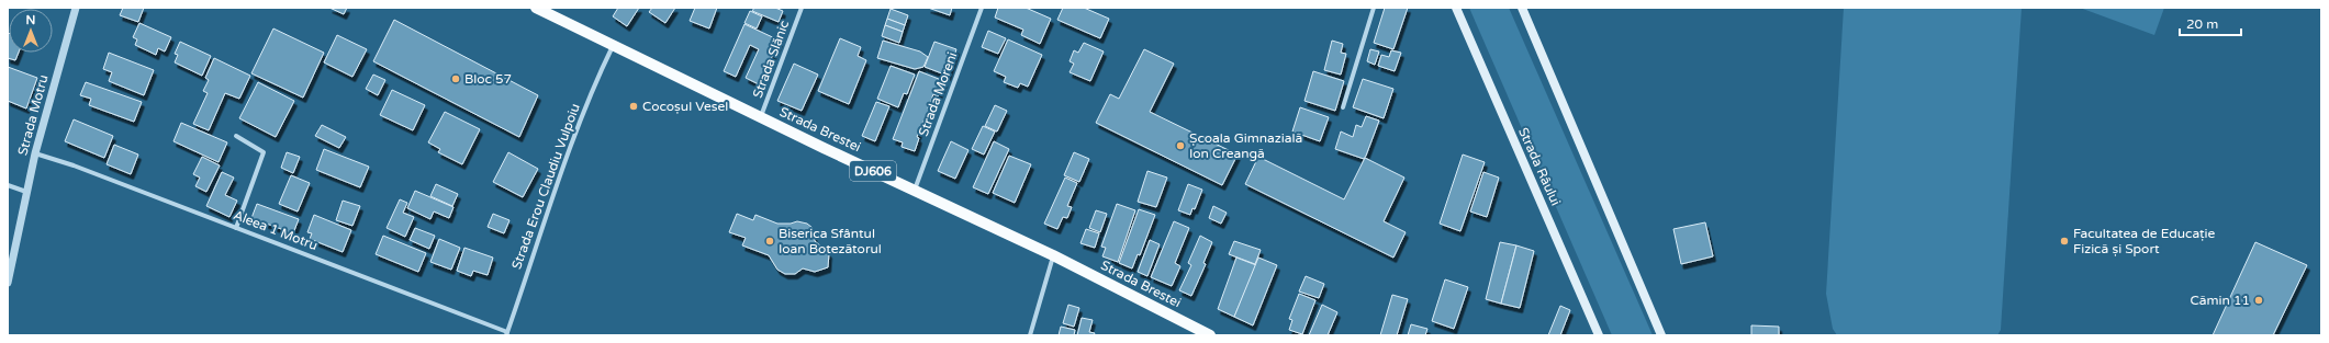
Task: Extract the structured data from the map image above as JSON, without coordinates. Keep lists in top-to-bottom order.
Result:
{
  "streets": {
    "main road": ["Strada Brestei", "Strada Râului", "DJ606"],
    "street": [
      "Strada Slănic",
      "Strada Moreni",
      "Strada Motru",
      "Strada Erou Claudiu Vulpoiu",
      "Aleea 1 Motru"
    ]
  },
  "crossings": [
    ["Strada Slănic", "Strada Brestei"],
    ["Strada Moreni", "Strada Brestei"],
    ["Strada Motru", "Aleea 1 Motru"],
    ["Strada Brestei", "Strada Erou Claudiu Vulpoiu"],
    ["Strada Erou Claudiu Vulpoiu", "Aleea 1 Motru"]
  ],
  "places": [
    "Bloc 57",
    "Cocoșul Vesel",
    "Școala Gimnazială Ion Creangă",
    "Biserica Sfântul Ioan Botezătorul",
    "Facultatea de Educație Fizică și Sport",
    "Cămin 11"
  ],
  "scale_bar": "20 m",
  "north": "top"
}
